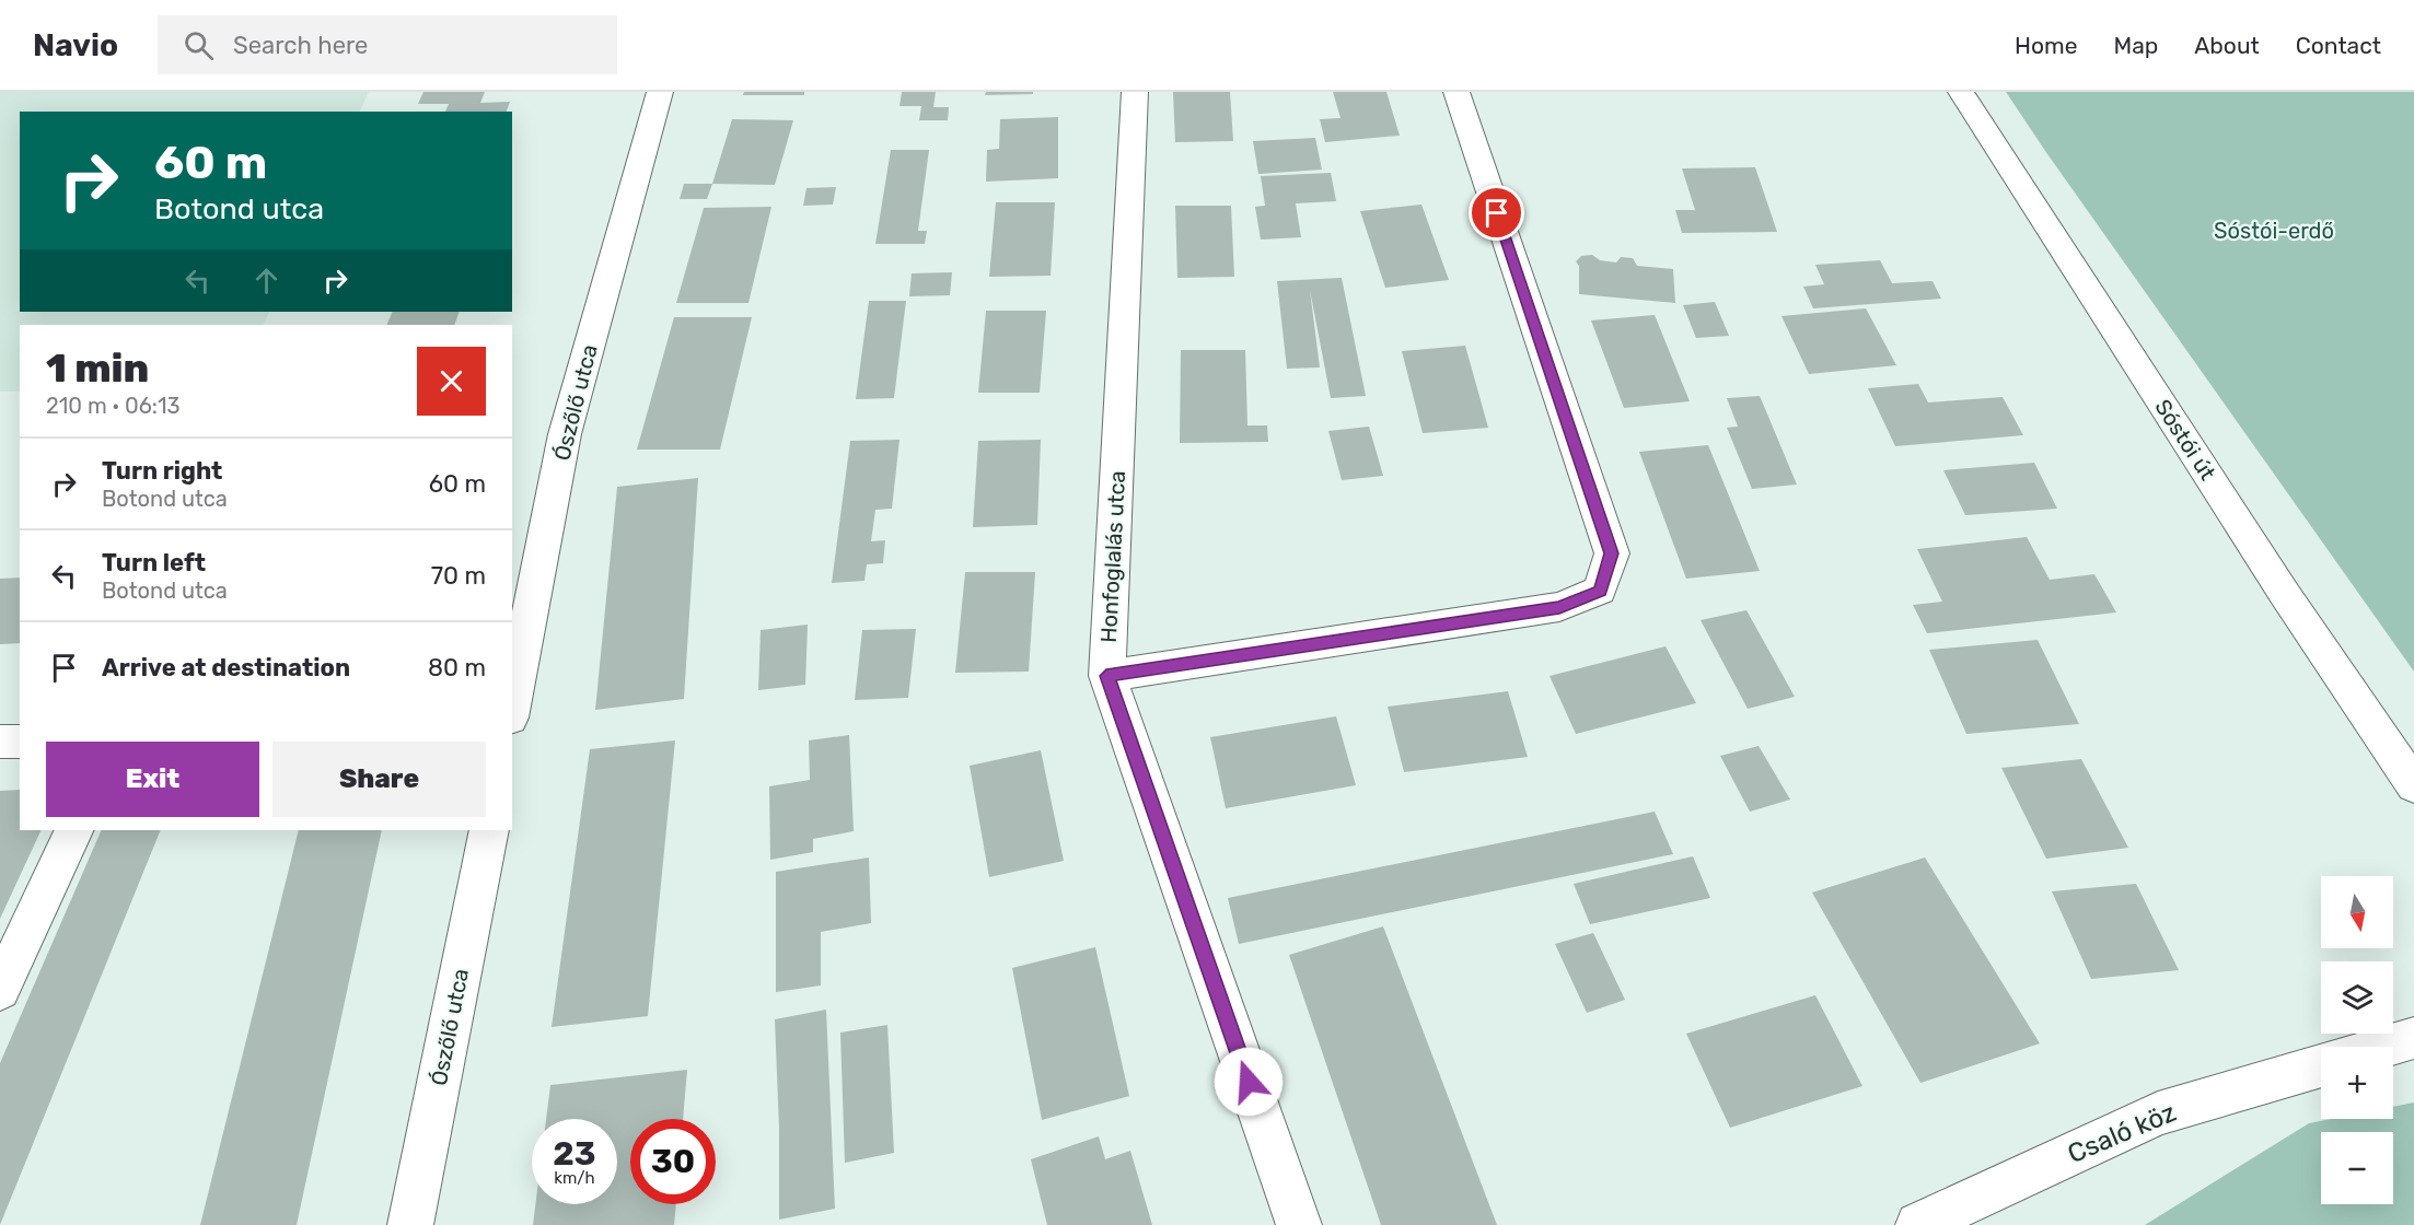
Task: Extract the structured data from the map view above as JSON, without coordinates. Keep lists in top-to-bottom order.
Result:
{
  "streets": {
    "street": [
      "Ószőlő utca",
      "Sóstói út",
      "Honfoglalás utca",
      "Csaló köz"
    ]
  },
  "parks": ["Sóstói-erdő"],
  "north": "bottom",
  "page": {
    "header": "Navio",
    "search": "Search here",
    "nav": [
      "Home",
      "Map",
      "About",
      "Contact"
    ],
    "turn": ["60 m", "Botond utca"],
    "heading": ["1 min", "210 m · 06:13"],
    "list": [
      {
        "name": "Turn right",
        "note": "Botond utca",
        "value": "60 m"
      },
      {
        "name": "Turn left",
        "note": "Botond utca",
        "value": "70 m"
      },
      {
        "name": "Arrive at destination",
        "value": "80 m"
      }
    ],
    "buttons": ["Exit", "Share"],
    "map_buttons": ["+", "−"],
    "speed": "23 km/h",
    "limit": "30"
  }
}
